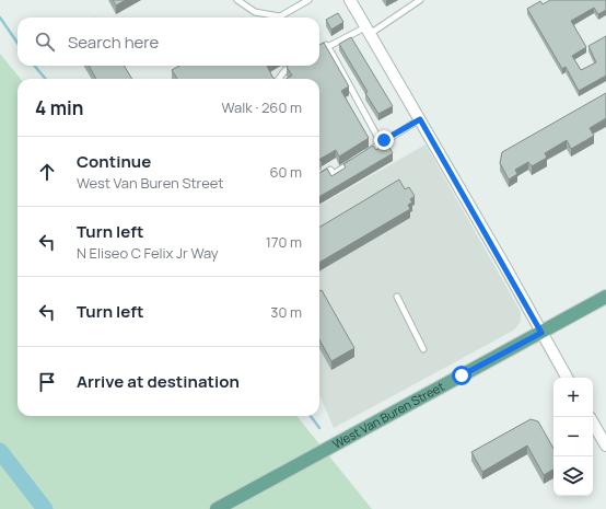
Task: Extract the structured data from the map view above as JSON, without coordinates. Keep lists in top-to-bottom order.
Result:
{
  "streets": {
    "main road": ["West Van Buren Street"]
  },
  "page": {
    "search": "Search here",
    "heading": ["4 min", "Walk · 260 m"],
    "list": [
      ["Continue", "West Van Buren Street", "60 m"],
      ["Turn left", "N Eliseo C Felix Jr Way", "170 m"],
      ["Turn left", "30 m"],
      "Arrive at destination"
    ],
    "map_buttons": ["+", "−"]
  }
}
